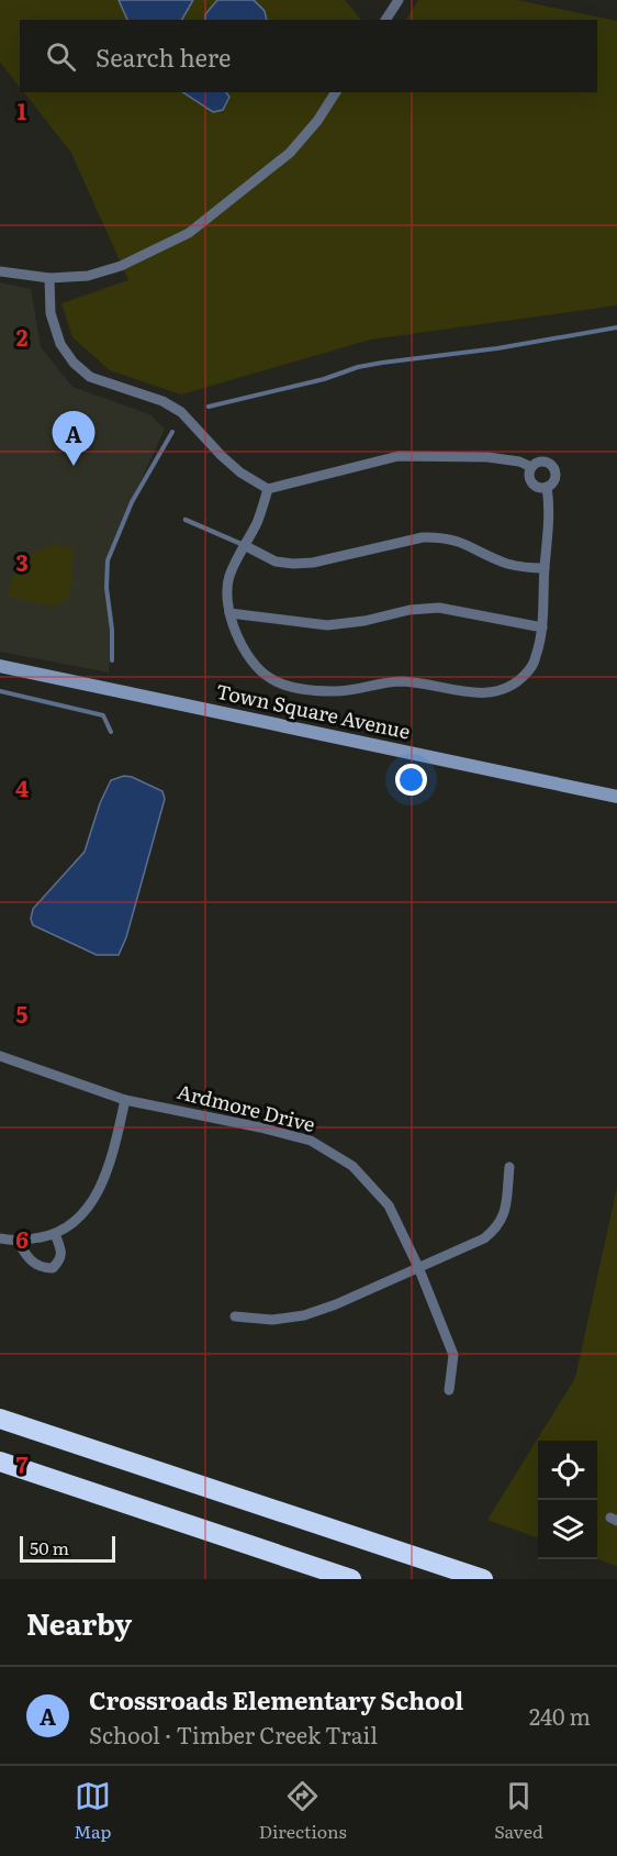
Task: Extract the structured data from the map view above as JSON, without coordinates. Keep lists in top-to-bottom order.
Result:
{
  "streets": {
    "main road": ["Town Square Avenue"],
    "street": ["Ardmore Drive"]
  },
  "scale_bar": "50 m",
  "page": {
    "search": "Search here",
    "pins": "A",
    "scale": "50 m",
    "heading": "Nearby",
    "list": [
      {
        "mark": "A",
        "name": "Crossroads Elementary School",
        "note": "School · Timber Creek Trail",
        "value": "240 m"
      }
    ],
    "nav": ["Map", "Directions", "Saved"]
  },
  "grid": {
    "rows": [
      "1",
      "2",
      "3",
      "4",
      "5",
      "6",
      "7"
    ]
  }
}
